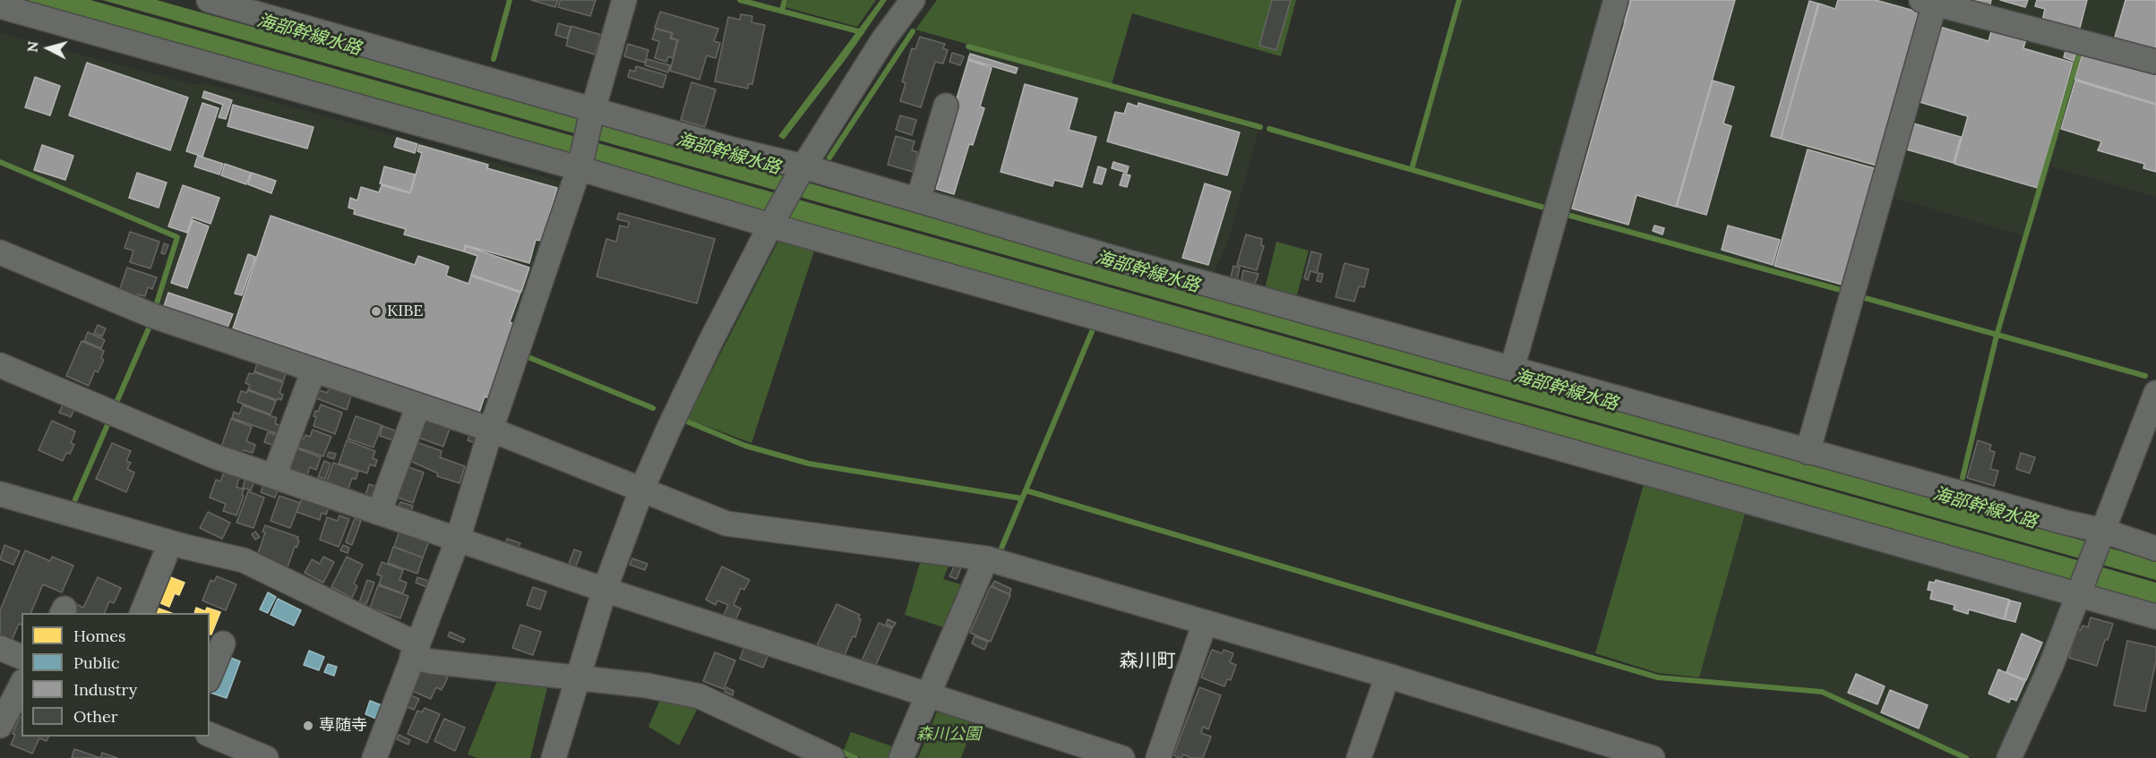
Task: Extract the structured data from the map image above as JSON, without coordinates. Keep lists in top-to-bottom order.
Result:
{
  "districts": ["森川町"],
  "water": ["海部幹線水路"],
  "parks": ["森川公園"],
  "places": ["KIBE", "専随寺"],
  "legend": [
    "Homes",
    "Public",
    "Industry",
    "Other"
  ],
  "north": "left"
}
